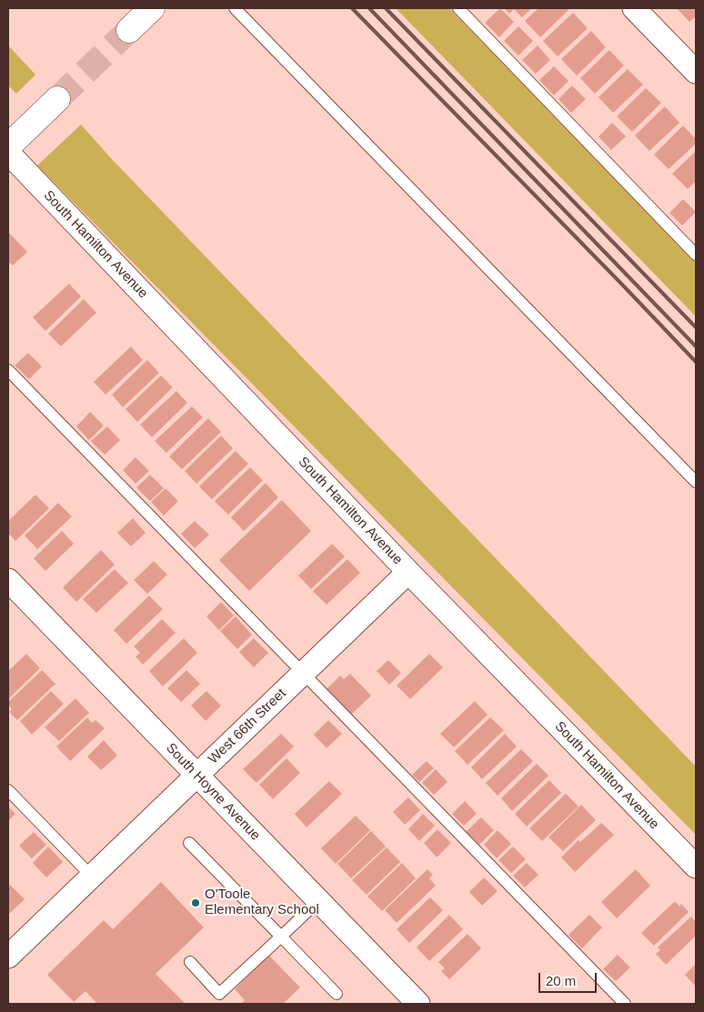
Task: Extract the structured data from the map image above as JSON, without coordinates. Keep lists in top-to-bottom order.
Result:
{
  "streets": {
    "street": ["South Hamilton Avenue", "West 66th Street", "South Hoyne Avenue"]
  },
  "crossings": [
    ["South Hamilton Avenue", "West 66th Street"],
    ["West 66th Street", "South Hoyne Avenue"]
  ],
  "places": ["O'Toole Elementary School"],
  "scale_bar": "20 m"
}
